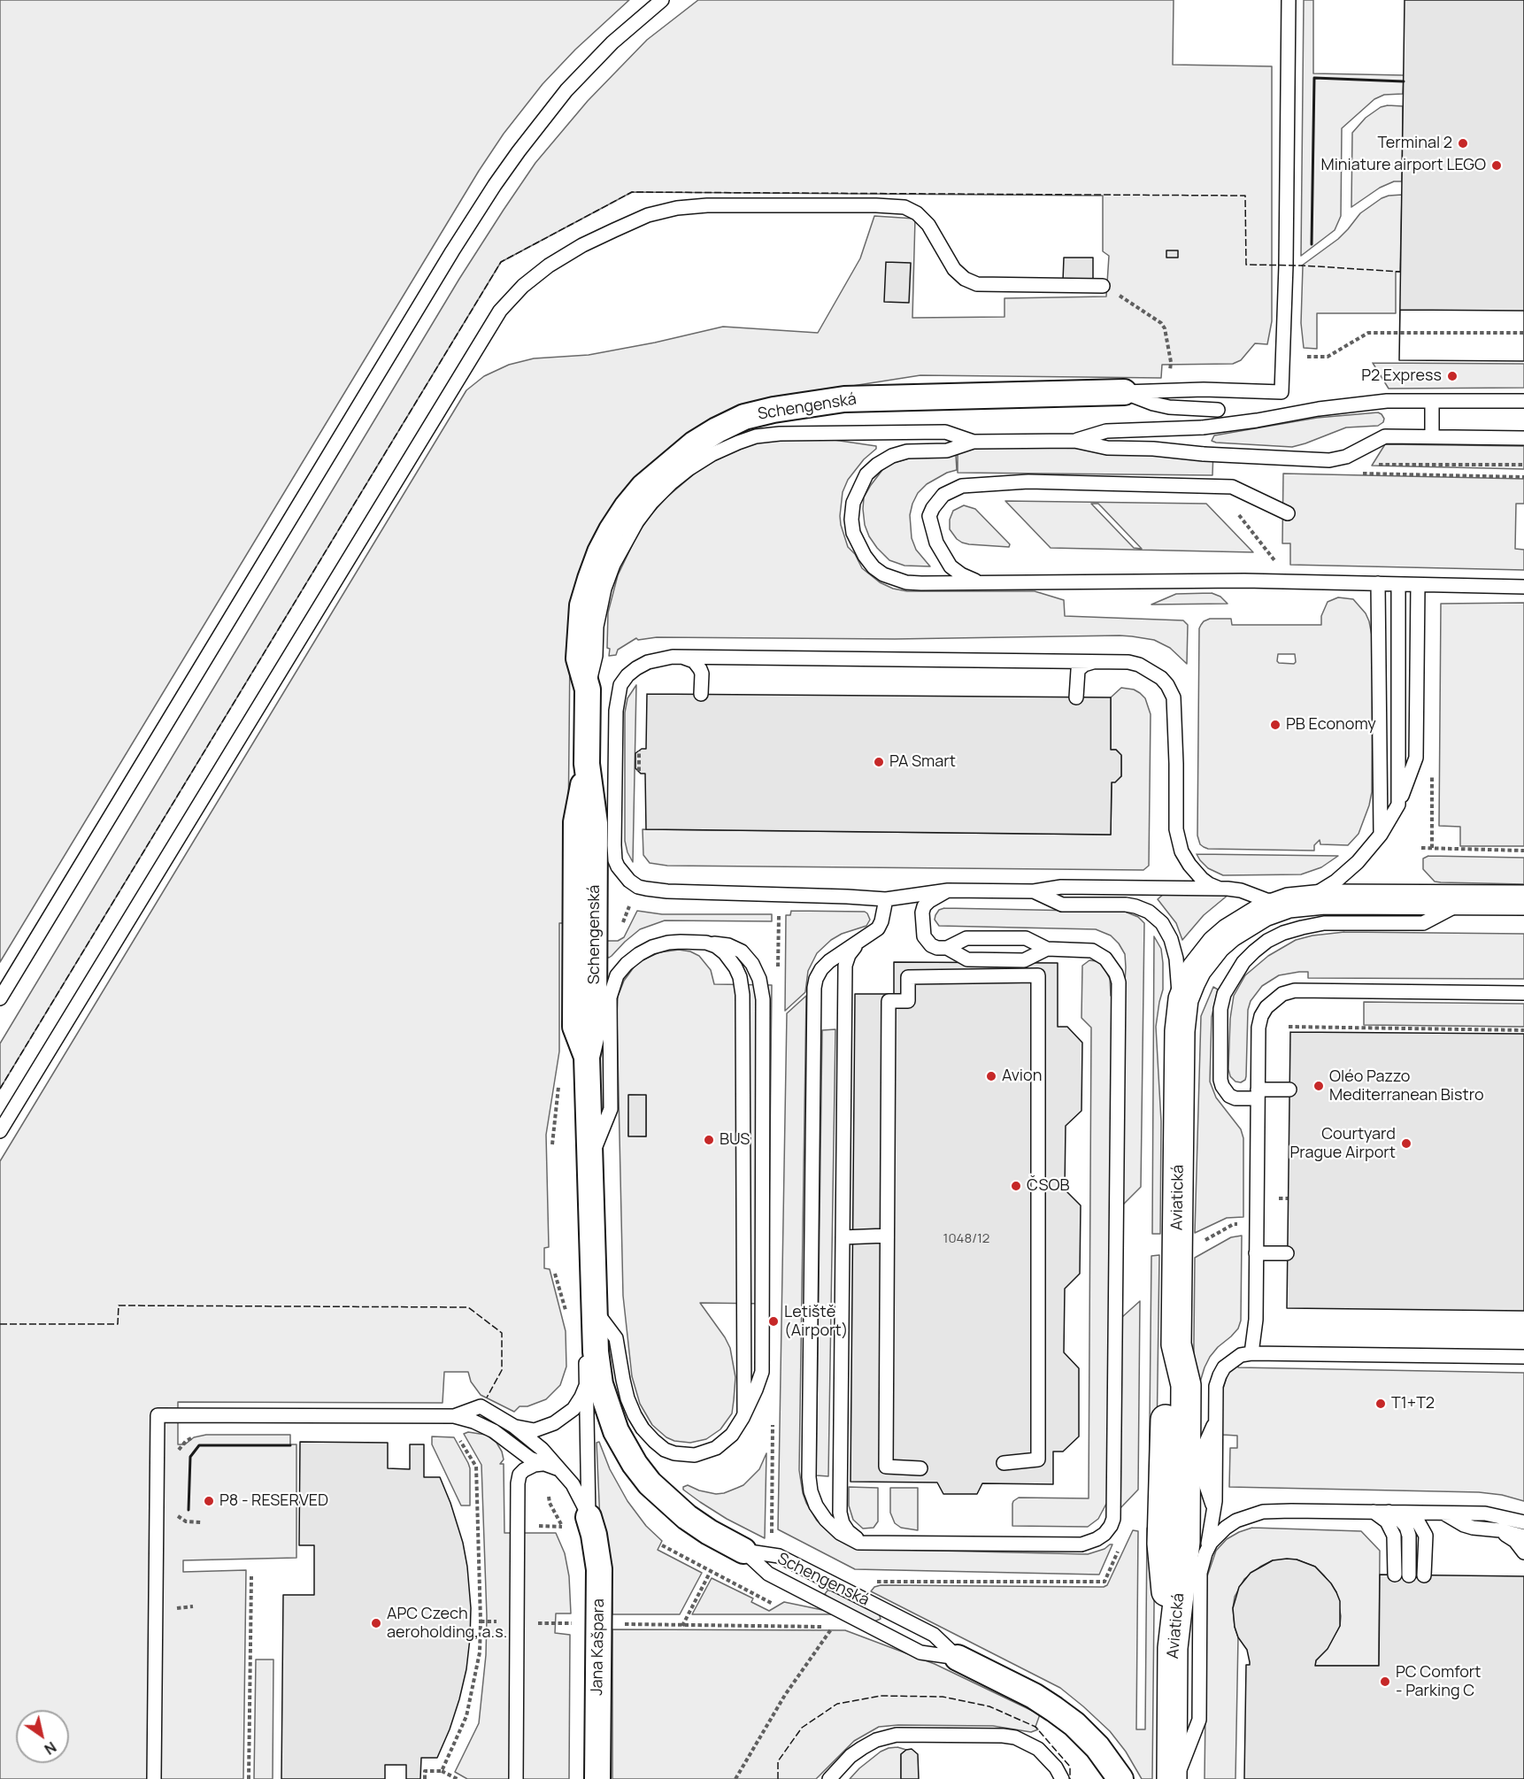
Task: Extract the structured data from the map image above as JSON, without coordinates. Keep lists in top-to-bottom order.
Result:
{
  "streets": {
    "main road": ["Aviatická"],
    "street": ["Schengenská", "Jana Kašpara"]
  },
  "places": [
    "Terminal 2",
    "Miniature airport LEGO",
    "P2 Express",
    "PB Economy",
    "PA Smart",
    "Avion",
    "Oléo Pazzo Mediterranean Bistro",
    "BUS",
    "Courtyard Prague Airport",
    "ČSOB",
    "Letiště (Airport)",
    "T1+T2",
    "P8 - RESERVED",
    "APC Czech aeroholding, a.s.",
    "PC Comfort - Parking C"
  ],
  "house_numbers": ["1048/12"],
  "north": "bottom right"
}
